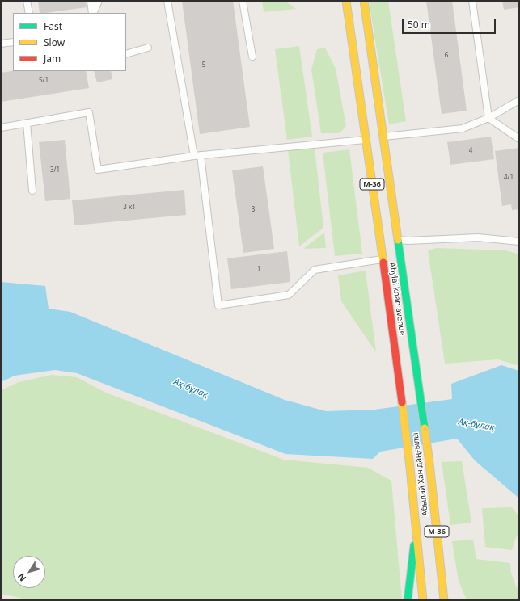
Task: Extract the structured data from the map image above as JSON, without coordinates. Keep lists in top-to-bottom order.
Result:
{
  "streets": {
    "main road": ["M-36", "Abylai khan avenue", "Абылай Хан даңғылы"]
  },
  "crossings": [
    ["Abylai khan avenue", "Абылай Хан даңғылы"]
  ],
  "water": ["Ақ-бұлақ"],
  "house_numbers": [
    "6",
    "5",
    "5/1",
    "4",
    "3/1",
    "4/1",
    "3 к1",
    "3",
    "1"
  ],
  "legend": ["Fast", "Slow", "Jam"],
  "scale_bar": "50 m",
  "north": "bottom left"
}
